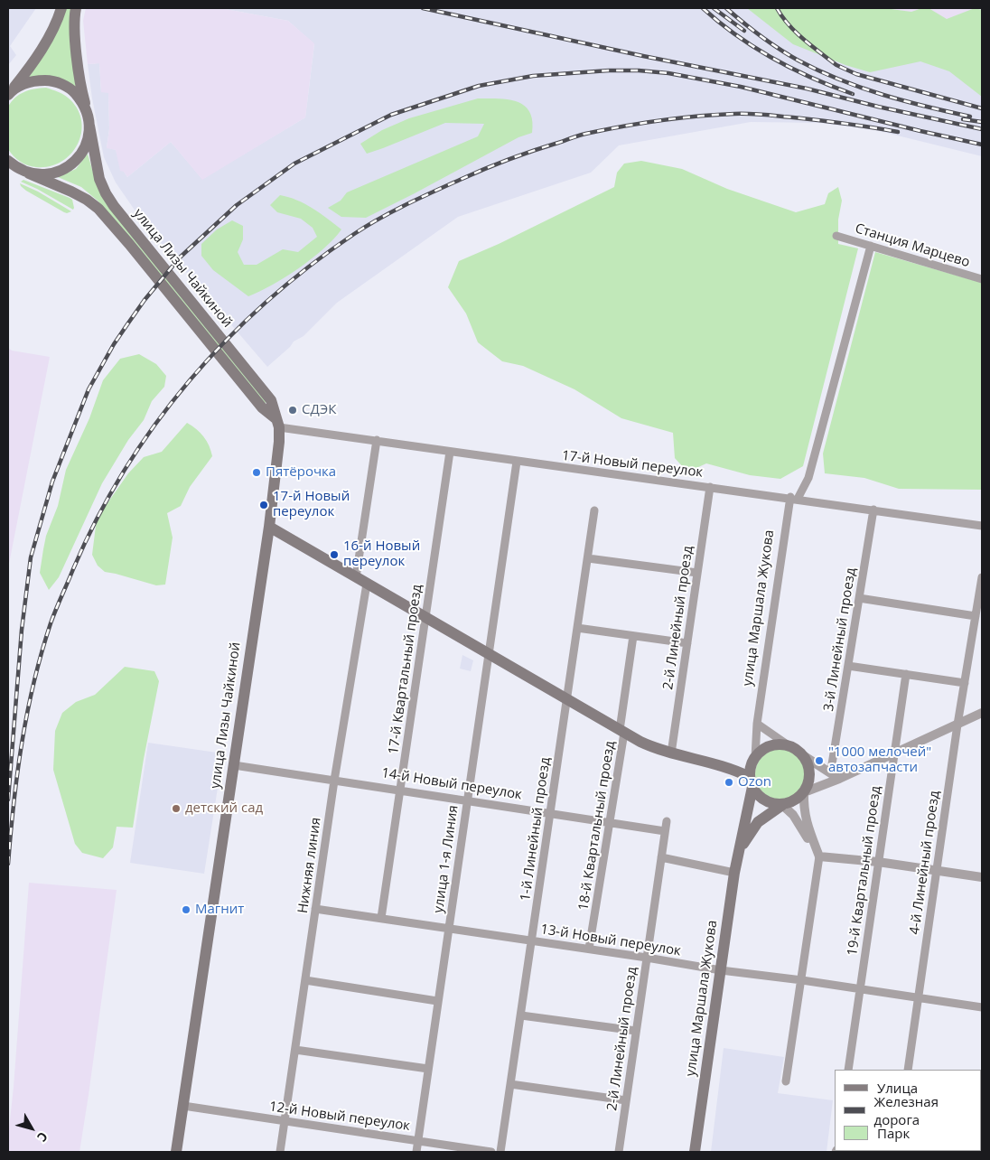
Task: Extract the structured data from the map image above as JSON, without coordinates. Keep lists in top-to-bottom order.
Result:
{
  "streets": {
    "main road": ["улица Лизы Чайкиной", "улица Маршала Жукова"],
    "street": [
      "Станция Марцево",
      "17-й Новый переулок",
      "2-й Линейный проезд",
      "3-й Линейный проезд",
      "17-й Квартальный проезд",
      "14-й Новый переулок",
      "18-й Квартальный проезд",
      "1-й Линейный проезд",
      "улица 1-я Линия",
      "4-й Линейный проезд",
      "Нижняя линия",
      "19-й Квартальный проезд",
      "13-й Новый переулок",
      "12-й Новый переулок"
    ]
  },
  "crossings": [
    ["Станция Марцево", "улица Маршала Жукова"],
    ["улица Лизы Чайкиной", "17-й Новый переулок"],
    ["улица Лизы Чайкиной", "14-й Новый переулок"],
    ["улица Лизы Чайкиной", "12-й Новый переулок"],
    ["17-й Новый переулок", "улица Маршала Жукова"],
    ["17-й Новый переулок", "2-й Линейный проезд"],
    ["17-й Новый переулок", "3-й Линейный проезд"],
    ["17-й Новый переулок", "17-й Квартальный проезд"],
    ["17-й Новый переулок", "улица 1-я Линия"],
    ["улица Маршала Жукова", "13-й Новый переулок"],
    ["2-й Линейный проезд", "14-й Новый переулок"],
    ["2-й Линейный проезд", "13-й Новый переулок"],
    ["17-й Квартальный проезд", "14-й Новый переулок"],
    ["17-й Квартальный проезд", "13-й Новый переулок"],
    ["14-й Новый переулок", "18-й Квартальный проезд"],
    ["14-й Новый переулок", "1-й Линейный проезд"],
    ["14-й Новый переулок", "улица 1-я Линия"],
    ["14-й Новый переулок", "Нижняя линия"],
    ["18-й Квартальный проезд", "13-й Новый переулок"],
    ["1-й Линейный проезд", "13-й Новый переулок"],
    ["улица 1-я Линия", "13-й Новый переулок"],
    ["улица 1-я Линия", "12-й Новый переулок"],
    ["4-й Линейный проезд", "13-й Новый переулок"],
    ["Нижняя линия", "13-й Новый переулок"],
    ["Нижняя линия", "12-й Новый переулок"],
    ["19-й Квартальный проезд", "13-й Новый переулок"]
  ],
  "places": [
    "СДЭК",
    "Пятёрочка",
    "17-й Новый переулок",
    "16-й Новый переулок",
    "\"1000 мелочей\" автозапчасти",
    "Ozon",
    "детский сад",
    "Магнит"
  ],
  "legend": ["Улица", "Железная дорога", "Парк"],
  "north": "bottom right"
}
